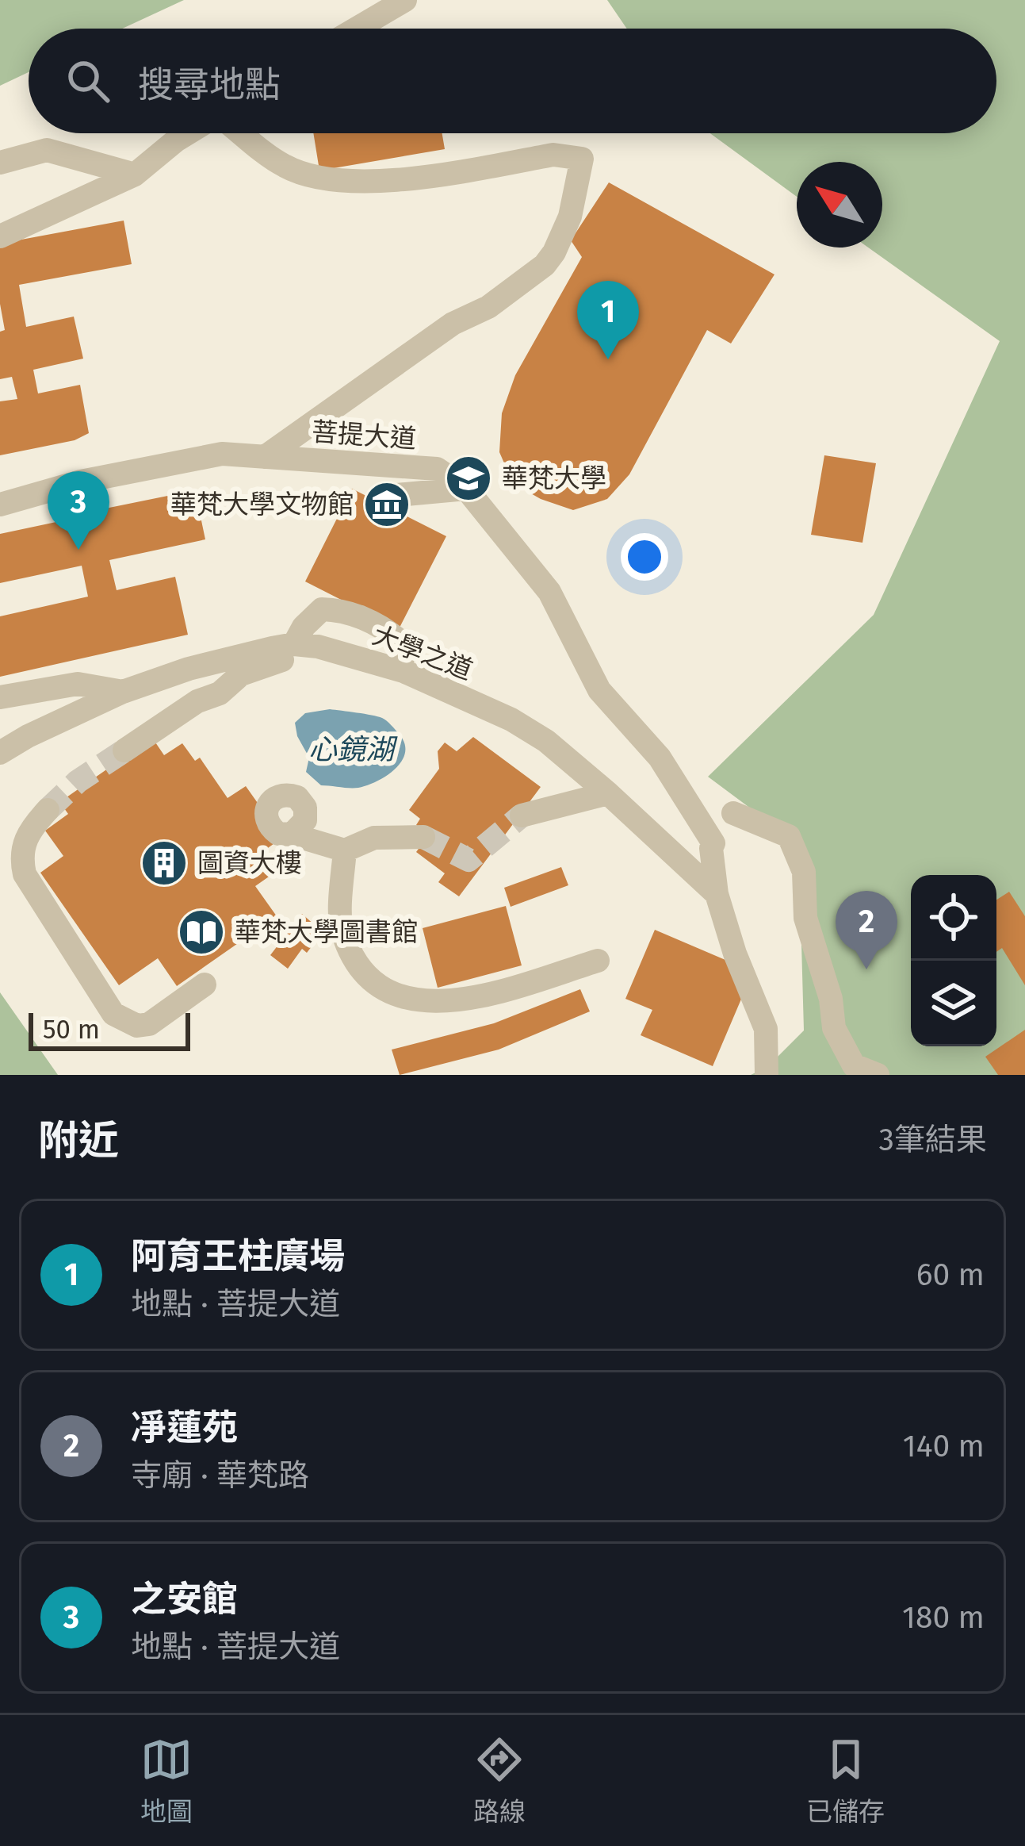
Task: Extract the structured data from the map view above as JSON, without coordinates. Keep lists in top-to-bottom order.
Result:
{
  "streets": {
    "street": ["菩提大道", "大學之道"]
  },
  "crossings": [
    ["菩提大道", "大學之道"]
  ],
  "water": ["心鏡湖"],
  "places": {
    "school or university": ["華梵大學"],
    "museum": ["華梵大學文物館"],
    "building": ["圖資大樓"],
    "library": ["華梵大學圖書館"]
  },
  "scale_bar": "50 m",
  "north": "top left",
  "page": {
    "search": "搜尋地點",
    "pins": ["1", "3", "2"],
    "scale": "50 m",
    "heading": ["附近", "3筆結果"],
    "list": [
      {
        "mark": "1",
        "name": "阿育王柱廣場",
        "note": "地點 · 菩提大道",
        "value": "60 m"
      },
      {
        "mark": "2",
        "name": "凈蓮苑",
        "note": "寺廟 · 華梵路",
        "value": "140 m"
      },
      {
        "mark": "3",
        "name": "之安館",
        "note": "地點 · 菩提大道",
        "value": "180 m"
      }
    ],
    "nav": ["地圖", "路線", "已儲存"]
  }
}
